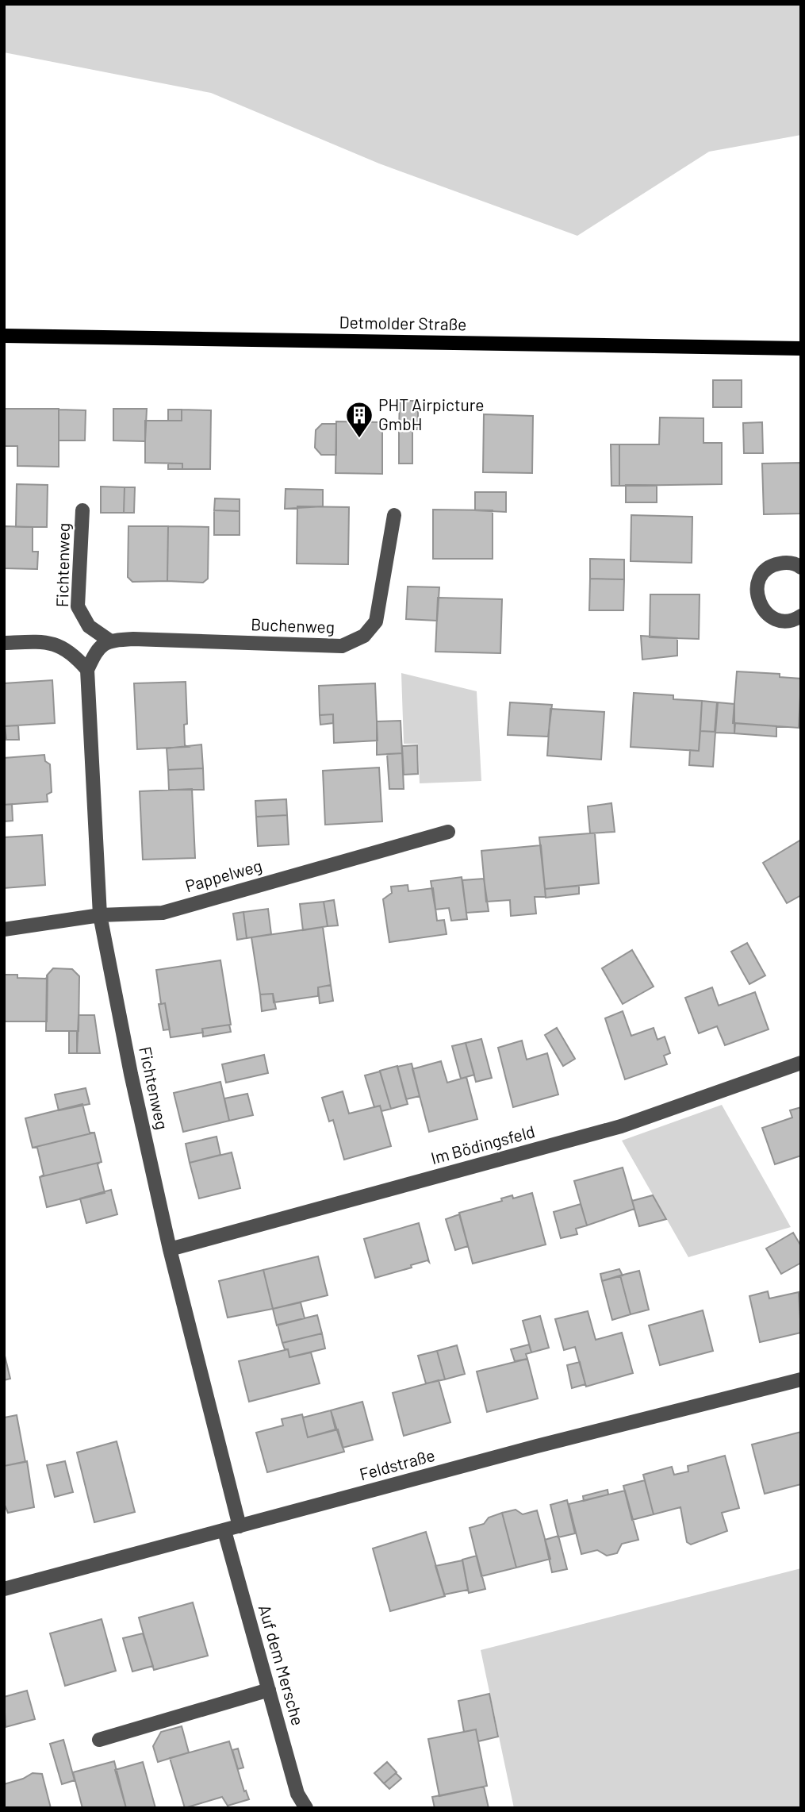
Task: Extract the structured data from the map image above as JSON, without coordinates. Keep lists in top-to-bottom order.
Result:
{
  "streets": {
    "main road": ["Detmolder Straße"],
    "street": [
      "Fichtenweg",
      "Buchenweg",
      "Pappelweg",
      "Im Bödingsfeld",
      "Feldstraße",
      "Auf dem Mersche"
    ]
  },
  "crossings": [
    ["Fichtenweg", "Buchenweg"],
    ["Fichtenweg", "Pappelweg"],
    ["Fichtenweg", "Im Bödingsfeld"],
    ["Fichtenweg", "Feldstraße"],
    ["Feldstraße", "Auf dem Mersche"]
  ],
  "places": {
    "building": ["PHT Airpicture GmbH"]
  }
}
